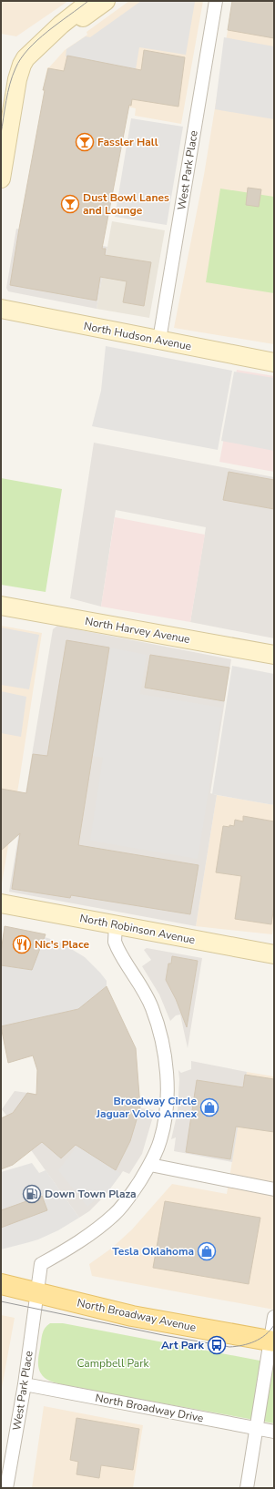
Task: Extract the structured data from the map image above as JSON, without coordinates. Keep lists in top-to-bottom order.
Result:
{
  "streets": {
    "main road": ["North Broadway Avenue"],
    "street": [
      "West Park Place",
      "North Hudson Avenue",
      "North Harvey Avenue",
      "North Robinson Avenue",
      "North Broadway Drive"
    ]
  },
  "crossings": [
    ["West Park Place", "North Hudson Avenue"],
    ["West Park Place", "North Broadway Avenue"],
    ["West Park Place", "North Broadway Drive"]
  ],
  "parks": ["Campbell Park"],
  "places": {
    "bar": ["Fassler Hall", "Dust Bowl Lanes and Lounge"],
    "restaurant": ["Nic's Place"],
    "shop": ["Broadway Circle Jaguar Volvo Annex", "Tesla Oklahoma"],
    "fuel station": ["Down Town Plaza"],
    "bus stop": ["Art Park"]
  }
}
